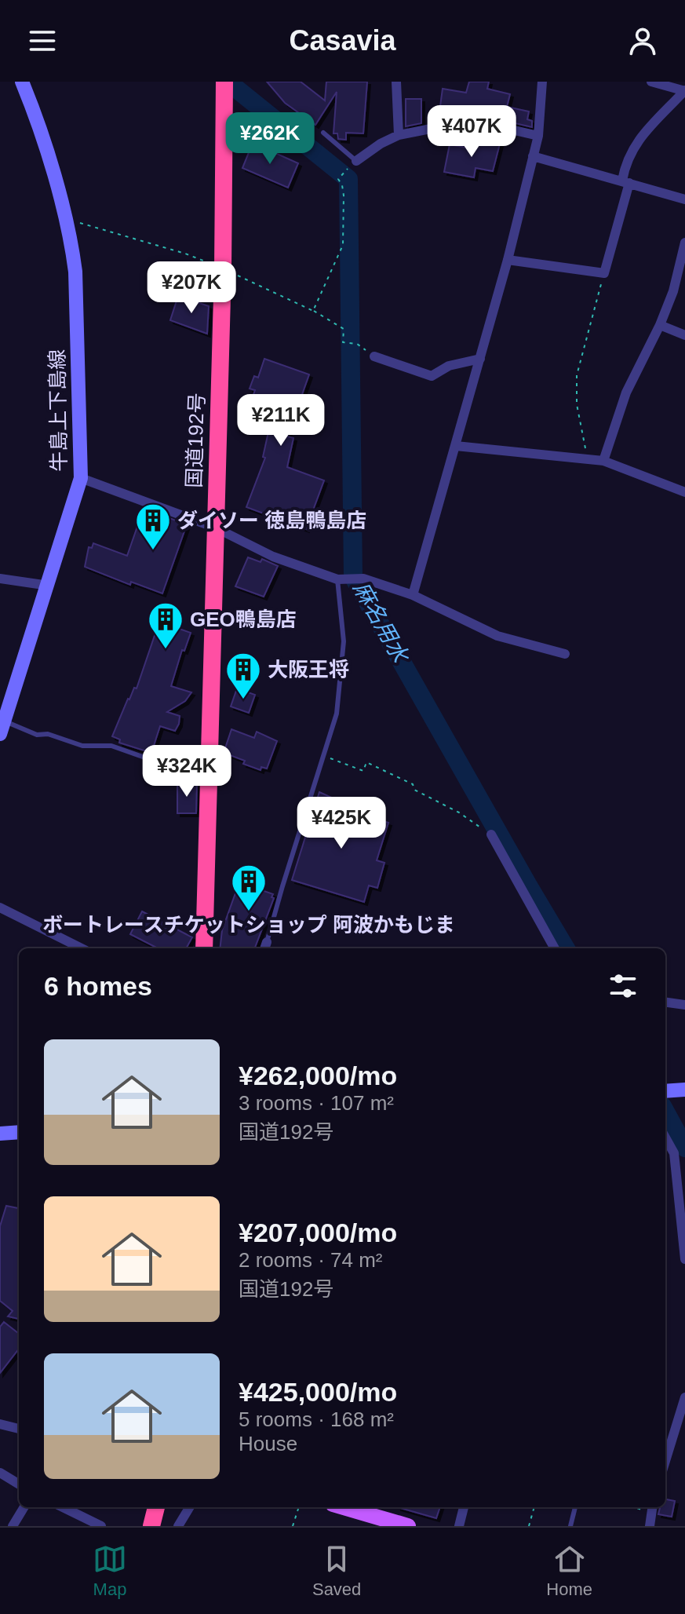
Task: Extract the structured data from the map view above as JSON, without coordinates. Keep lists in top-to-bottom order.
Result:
{
  "streets": {
    "highway": ["国道192号"],
    "main road": ["牛島上下島線"]
  },
  "water": ["麻名用水"],
  "places": {
    "building": [
      "ダイソー 徳島鴨島店",
      "GEO鴨島店",
      "大阪王将",
      "ボートレースチケットショップ 阿波かもじま"
    ]
  },
  "page": {
    "header": "Casavia",
    "price": [
      "¥407K",
      "¥262K",
      "¥207K",
      "¥211K",
      "¥324K",
      "¥425K"
    ],
    "heading": "6 homes",
    "list": [
      {
        "name": "¥262,000/mo",
        "note": "3 rooms · 107 m² · 国道192号"
      },
      {
        "name": "¥207,000/mo",
        "note": "2 rooms · 74 m² · 国道192号"
      },
      {
        "name": "¥425,000/mo",
        "note": "5 rooms · 168 m² · House"
      }
    ],
    "tabs": ["Map", "Saved", "Home"]
  }
}
